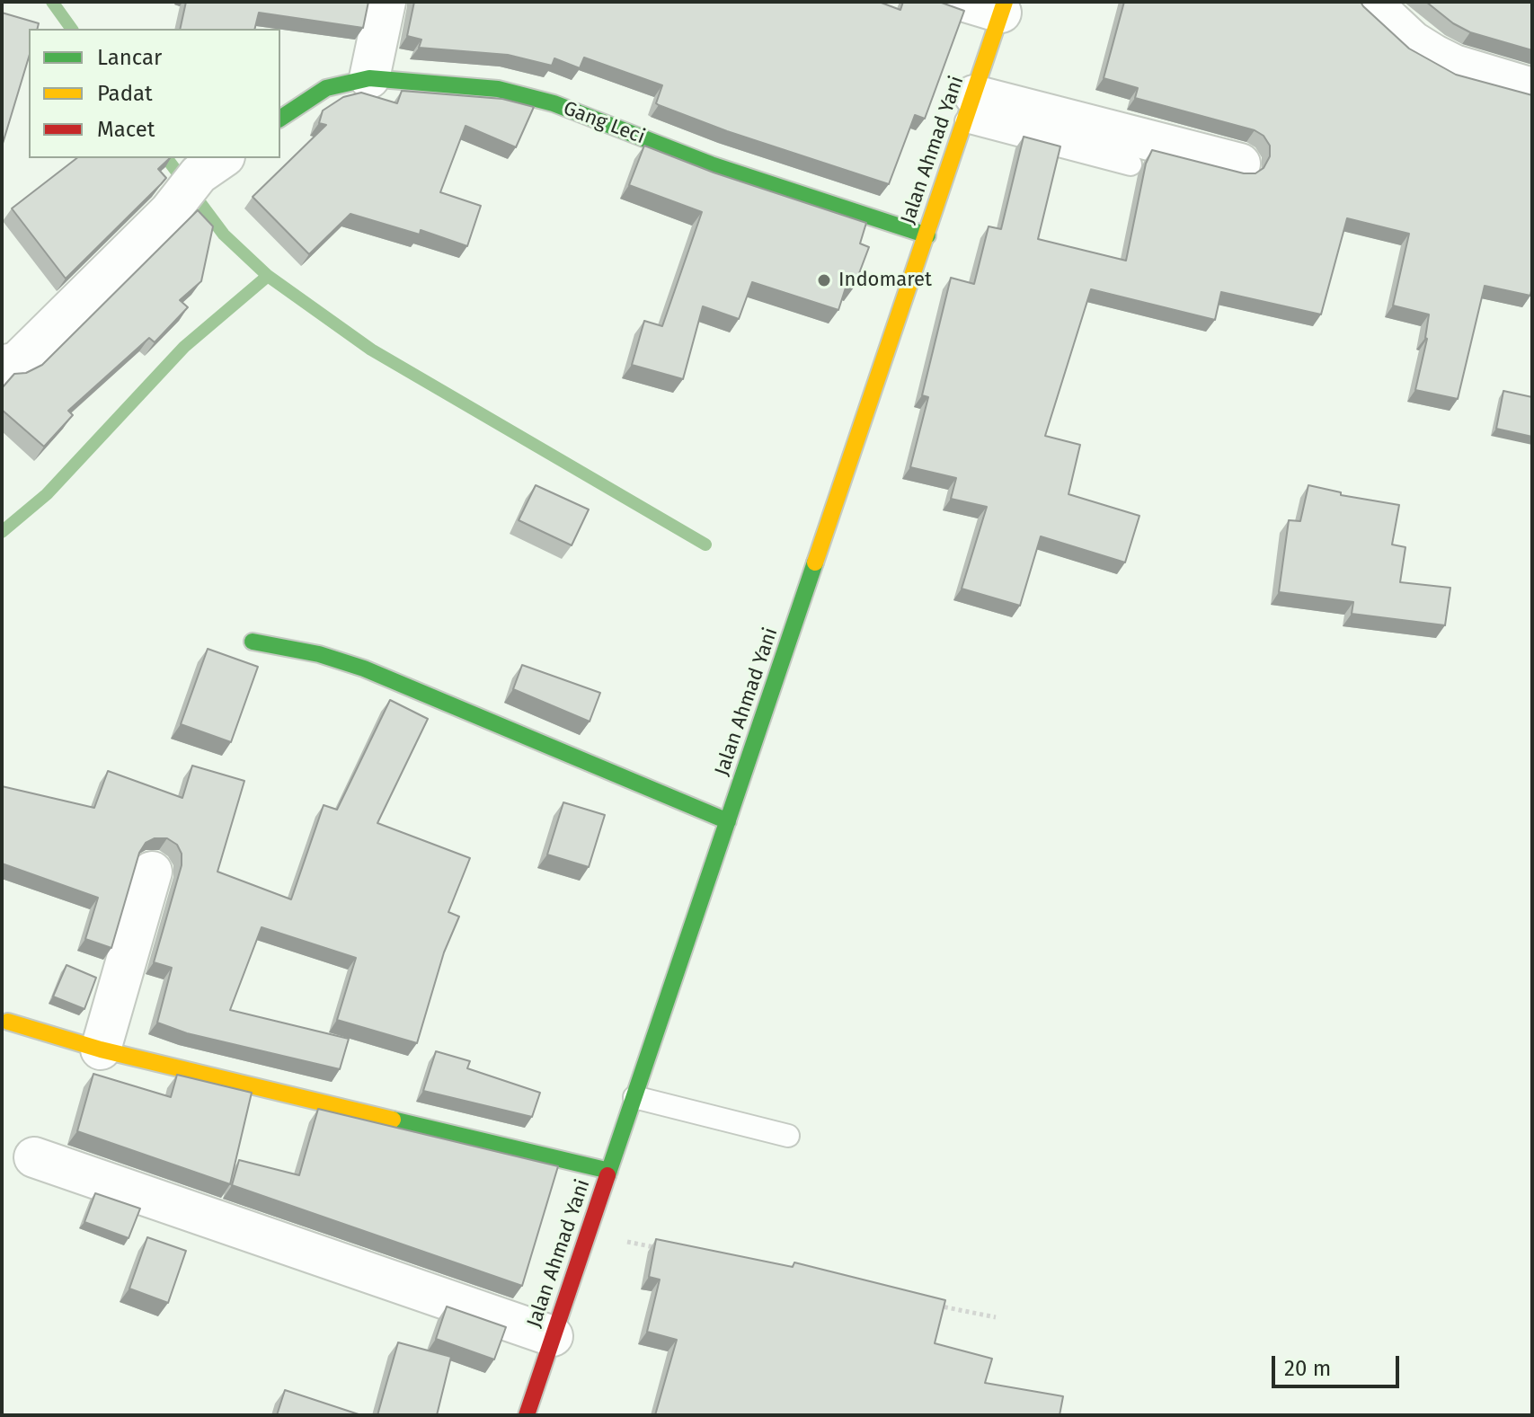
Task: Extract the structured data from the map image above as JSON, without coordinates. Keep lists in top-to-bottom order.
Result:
{
  "streets": {
    "street": ["Gang Leci", "Jalan Ahmad Yani"]
  },
  "crossings": [
    ["Gang Leci", "Jalan Ahmad Yani"]
  ],
  "places": ["Indomaret"],
  "legend": ["Lancar", "Padat", "Macet"],
  "scale_bar": "20 m"
}
